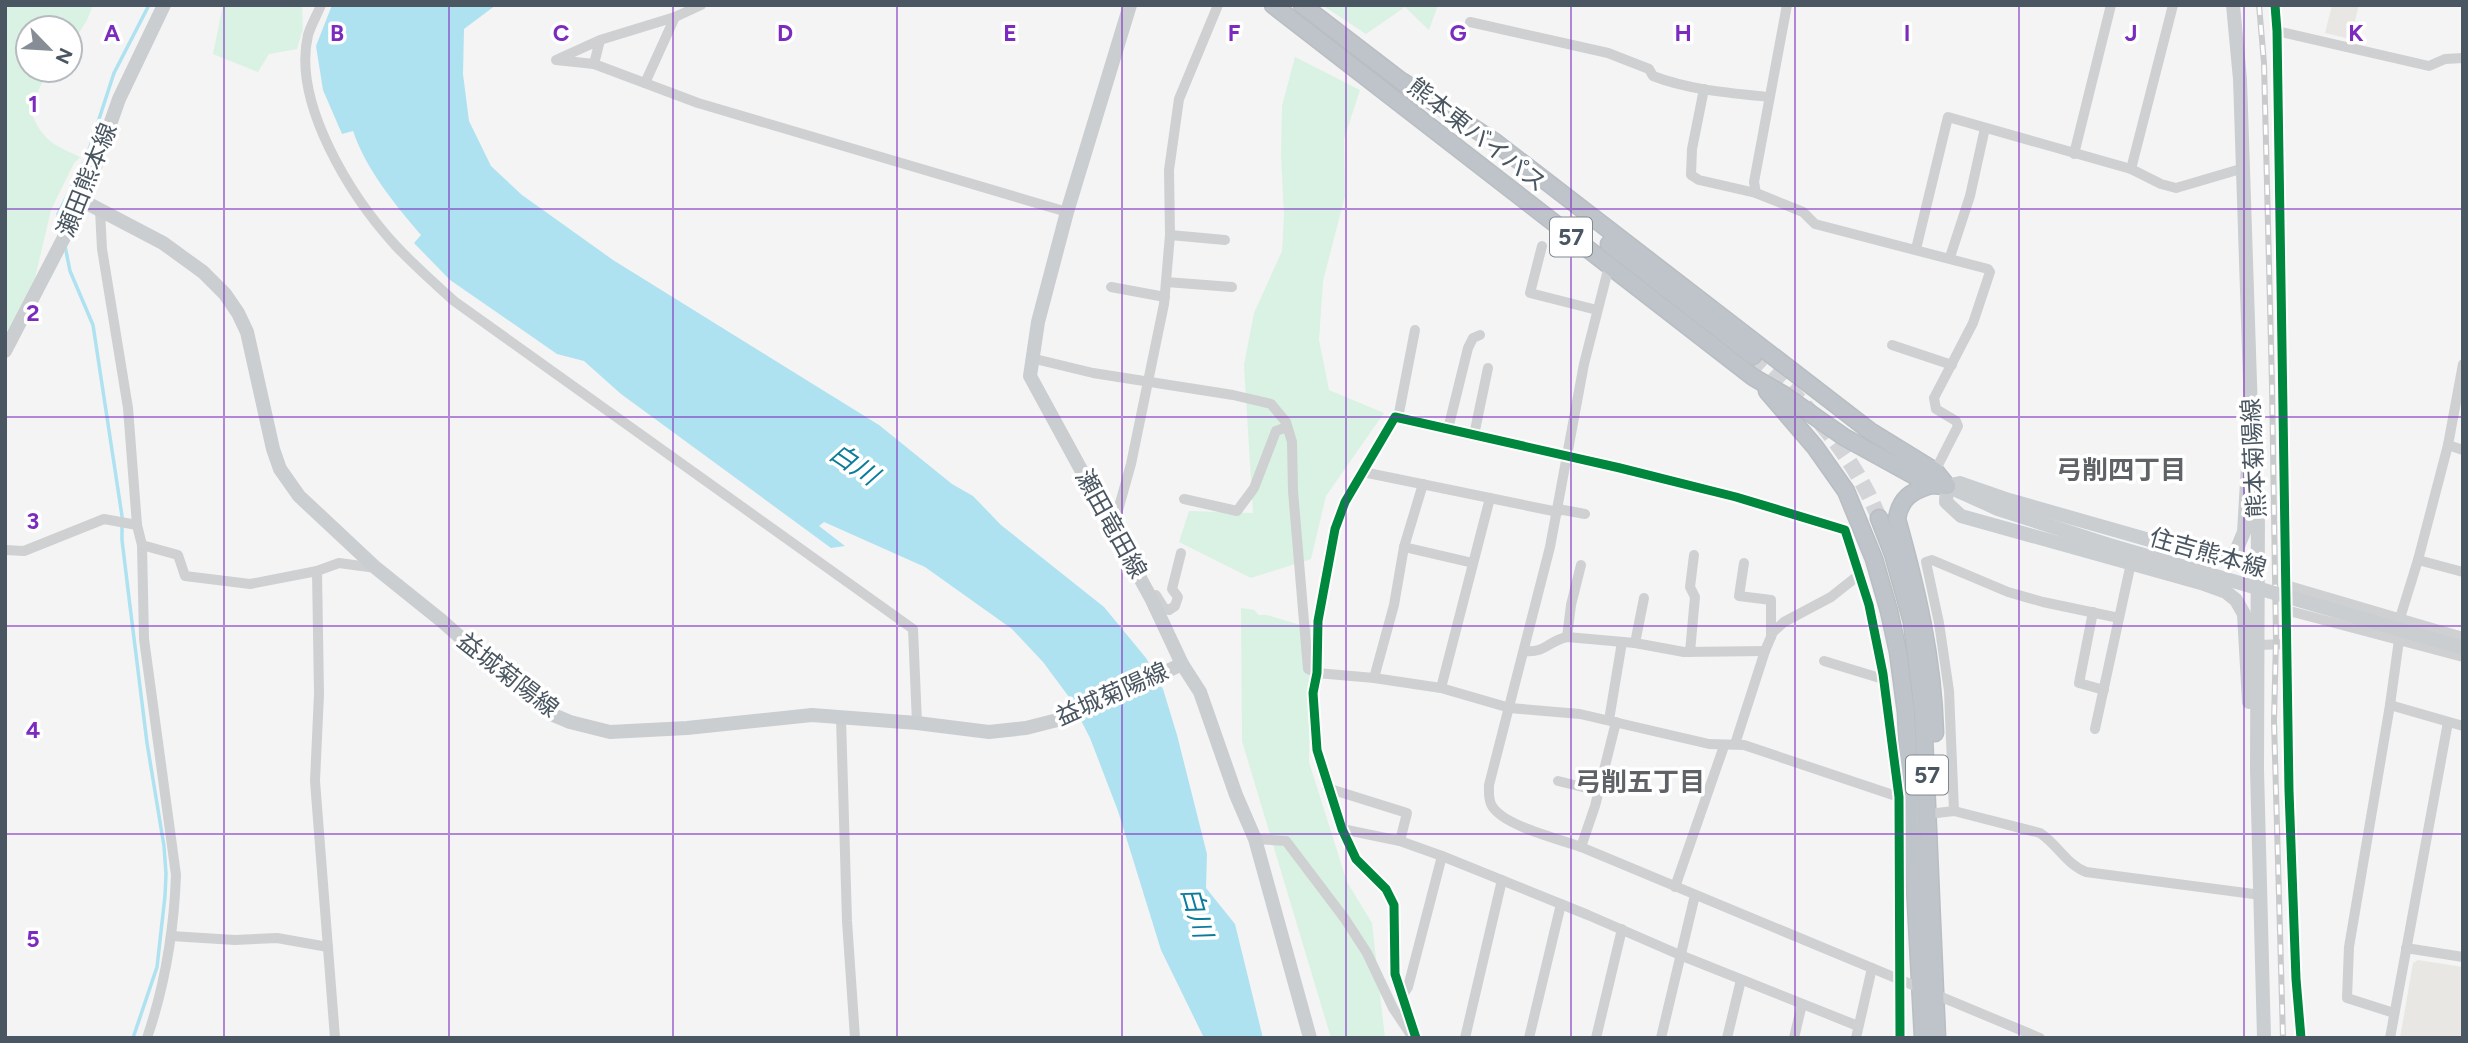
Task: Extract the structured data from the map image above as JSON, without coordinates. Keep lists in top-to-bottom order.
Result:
{
  "streets": {
    "highway": ["熊本東バイパス", "57"],
    "main road": [
      "瀬田熊本線",
      "熊本菊陽線",
      "瀬田竜田線",
      "住吉熊本線",
      "益城菊陽線"
    ]
  },
  "crossings": [
    ["熊本東バイパス", "57"],
    ["熊本東バイパス", "住吉熊本線"],
    ["瀬田熊本線", "益城菊陽線"],
    ["瀬田竜田線", "益城菊陽線"]
  ],
  "districts": ["弓削四丁目", "弓削五丁目"],
  "water": ["白川"],
  "north": "bottom right",
  "grid": {
    "columns": [
      "A",
      "B",
      "C",
      "D",
      "E",
      "F",
      "G",
      "H",
      "I",
      "J",
      "K"
    ],
    "rows": [
      "1",
      "2",
      "3",
      "4",
      "5"
    ]
  }
}
